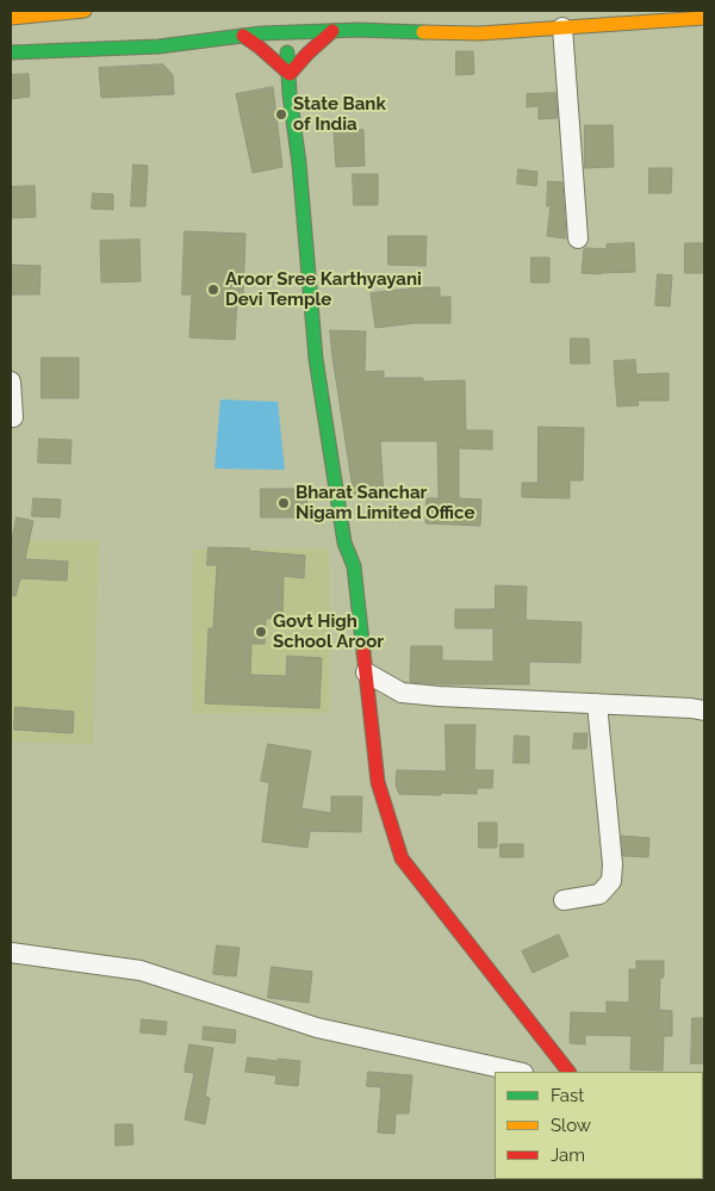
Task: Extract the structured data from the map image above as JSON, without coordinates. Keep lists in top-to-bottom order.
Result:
{
  "places": [
    "State Bank of India",
    "Aroor Sree Karthyayani Devi Temple",
    "Bharat Sanchar Nigam Limited Office",
    "Govt High School Aroor"
  ],
  "legend": ["Fast", "Slow", "Jam"]
}
